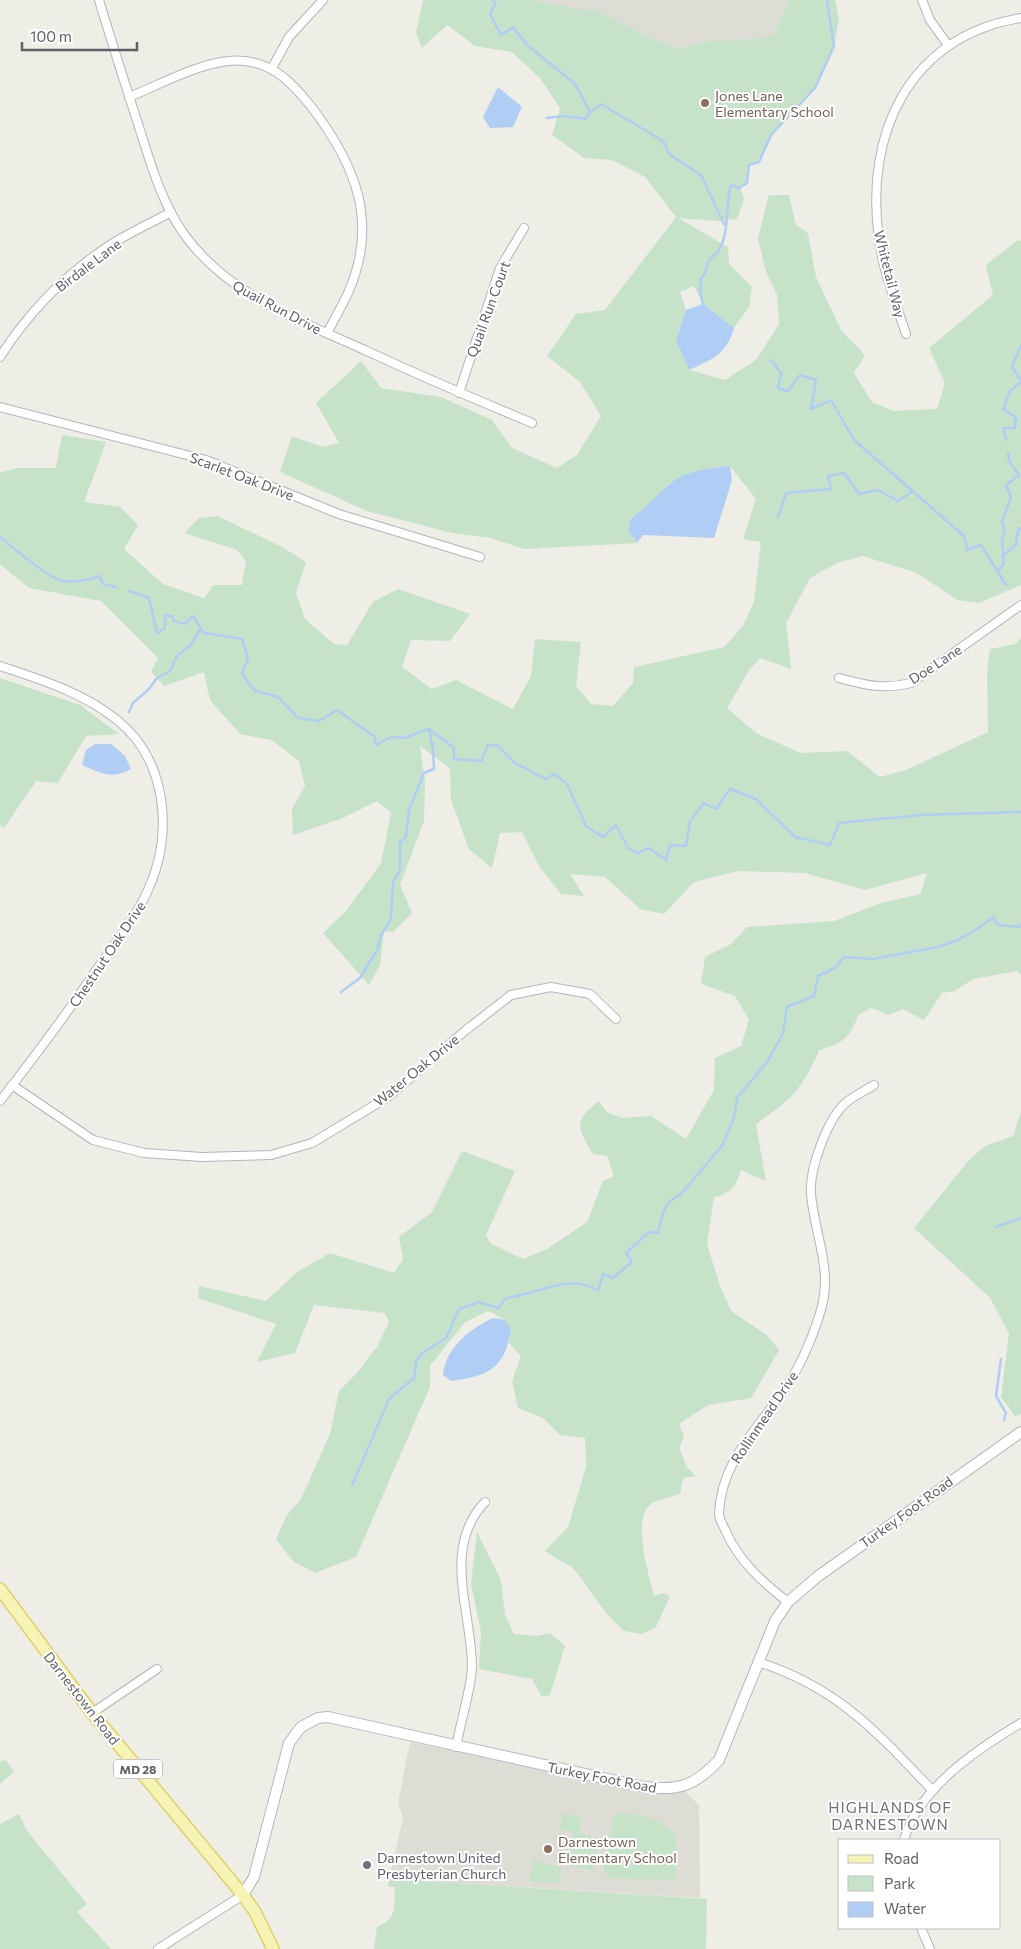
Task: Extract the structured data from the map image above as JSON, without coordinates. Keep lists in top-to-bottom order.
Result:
{
  "streets": {
    "main road": ["Darnestown Road", "MD 28"],
    "street": [
      "Birdale Lane",
      "Whitetail Way",
      "Quail Run Drive",
      "Quail Run Court",
      "Scarlet Oak Drive",
      "Doe Lane",
      "Chestnut Oak Drive",
      "Water Oak Drive",
      "Rollinmead Drive",
      "Turkey Foot Road"
    ]
  },
  "crossings": [
    ["Birdale Lane", "Quail Run Drive"],
    ["Quail Run Drive", "Quail Run Court"],
    ["Chestnut Oak Drive", "Water Oak Drive"],
    ["Rollinmead Drive", "Turkey Foot Road"],
    ["Turkey Foot Road", "Darnestown Road"]
  ],
  "districts": ["HIGHLANDS OF DARNESTOWN"],
  "places": ["Jones Lane Elementary School", "Darnestown Elementary School", "Darnestown United Presbyterian Church"],
  "legend": ["Road", "Park", "Water"],
  "scale_bar": "100 m"
}
